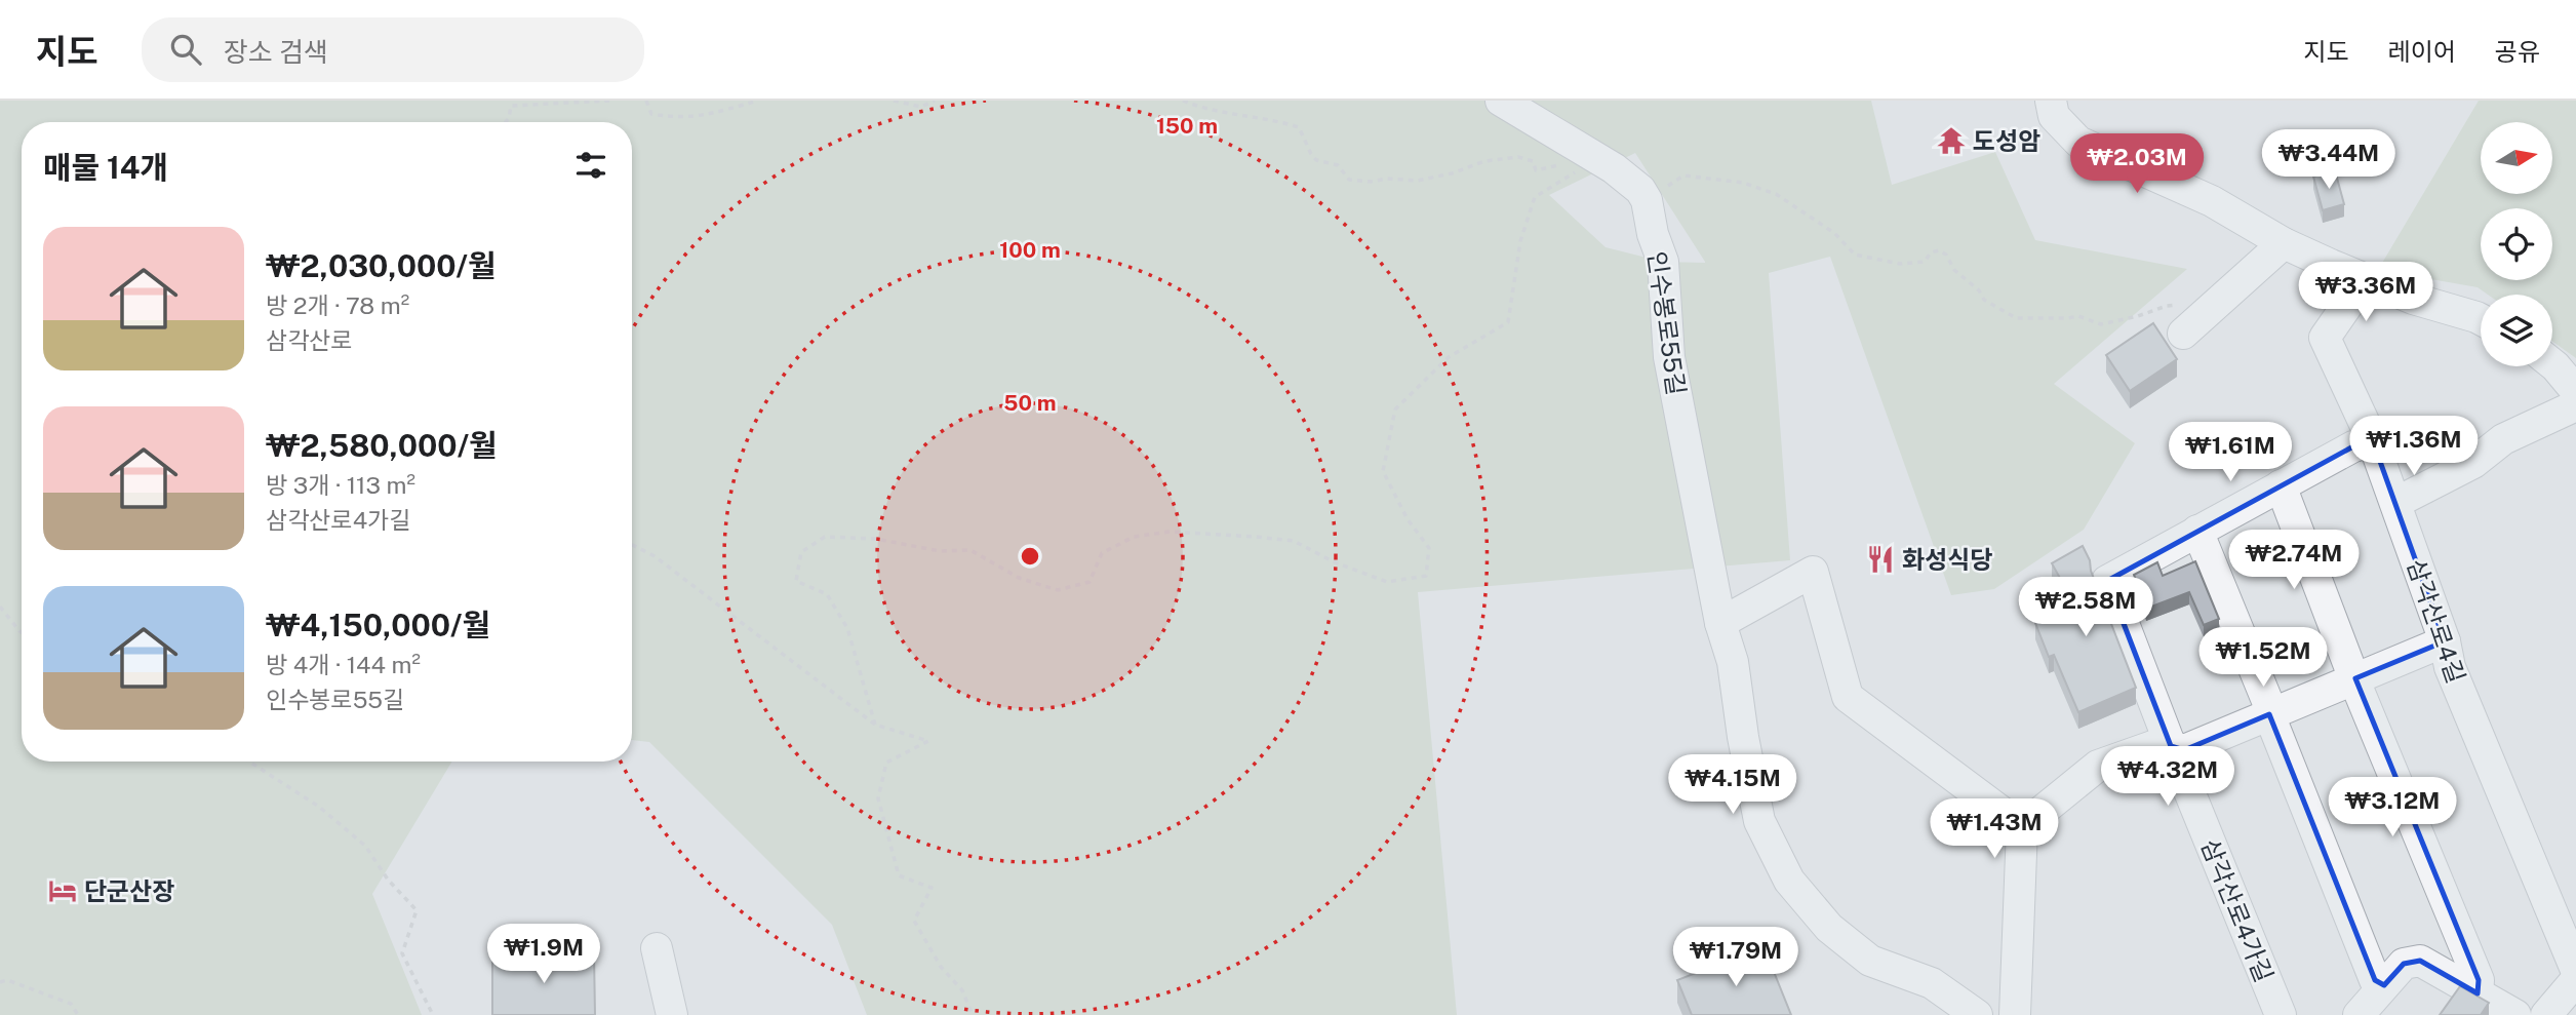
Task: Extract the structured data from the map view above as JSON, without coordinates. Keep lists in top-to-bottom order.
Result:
{
  "streets": {
    "street": ["인수봉로55길", "삼각산로4길", "삼각산로4가길"]
  },
  "crossings": [
    ["삼각산로4길", "삼각산로4가길"]
  ],
  "places": {
    "temple": ["도성암"],
    "restaurant": ["화성식당"],
    "hotel": ["단군산장"]
  },
  "north": "right",
  "page": {
    "header": "지도",
    "search": "장소 검색",
    "nav": ["지도", "레이어", "공유"],
    "heading": "매물 14개",
    "price": [
      "₩3.44M",
      "₩2.03M",
      "₩3.36M",
      "₩1.36M",
      "₩1.61M",
      "₩2.74M",
      "₩2.58M",
      "₩1.52M",
      "₩4.32M",
      "₩4.15M",
      "₩3.12M",
      "₩1.43M",
      "₩1.9M",
      "₩1.79M"
    ],
    "list": [
      {
        "name": "₩2,030,000/월",
        "note": "방 2개 · 78 m² · 삼각산로"
      },
      {
        "name": "₩2,580,000/월",
        "note": "방 3개 · 113 m² · 삼각산로4가길"
      },
      {
        "name": "₩4,150,000/월",
        "note": "방 4개 · 144 m² · 인수봉로55길"
      }
    ]
  },
  "rings": ["150 m", "100 m", "50 m"]
}
